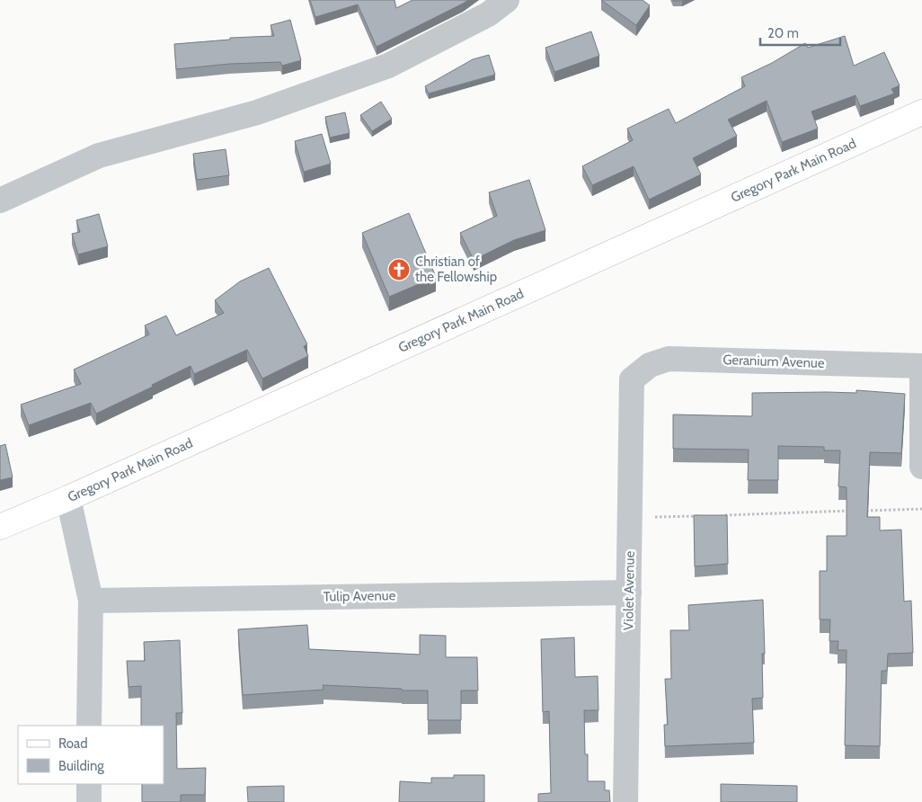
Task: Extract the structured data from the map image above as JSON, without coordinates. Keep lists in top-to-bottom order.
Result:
{
  "streets": {
    "street": [
      "Gregory Park Main Road",
      "Geranium Avenue",
      "Violet Avenue",
      "Tulip Avenue"
    ]
  },
  "crossings": [
    ["Geranium Avenue", "Violet Avenue"],
    ["Violet Avenue", "Tulip Avenue"]
  ],
  "places": {
    "church": ["Christian of the Fellowship"]
  },
  "legend": ["Road", "Building"],
  "scale_bar": "20 m"
}
